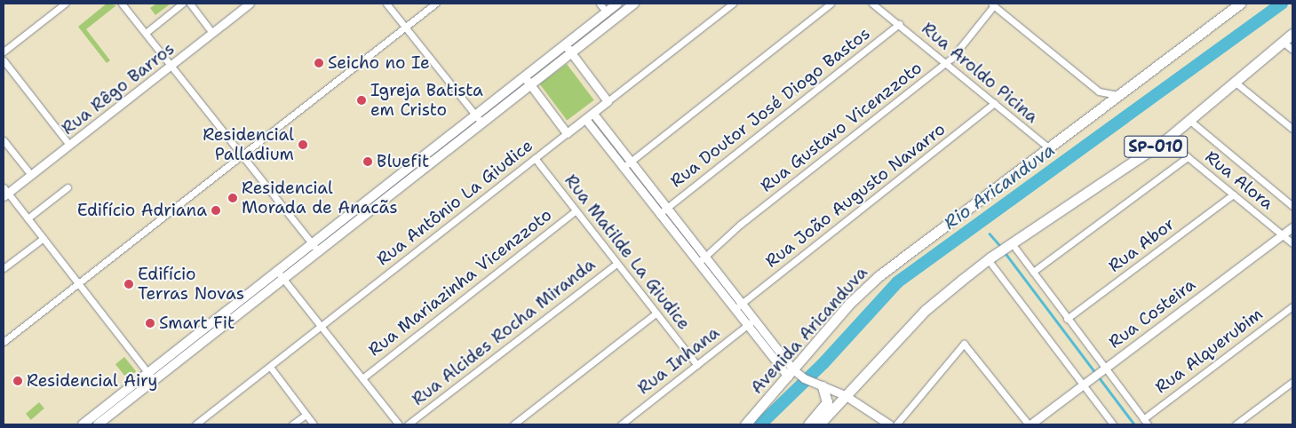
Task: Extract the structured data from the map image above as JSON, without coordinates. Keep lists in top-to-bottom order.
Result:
{
  "streets": {
    "highway": ["SP-010", "Avenida Aricanduva"],
    "street": [
      "Rua Aroldo Picina",
      "Rua Rêgo Barros",
      "Rua Doutor José Diogo Bastos",
      "Rua Gustavo Vicenzzoto",
      "Rua Alora",
      "Rua João Augusto Navarro",
      "Rua Antônio La Giudice",
      "Rua Abor",
      "Rua Matilde La Giudice",
      "Rua Mariazinha Vicenzzoto",
      "Rua Costeira",
      "Rua Alcides Rocha Miranda",
      "Rua Alquerubim",
      "Rua Inhana"
    ]
  },
  "crossings": [
    ["Rua Aroldo Picina", "Rua Doutor José Diogo Bastos"],
    ["Rua Aroldo Picina", "Rua Gustavo Vicenzzoto"],
    ["Rua Aroldo Picina", "Rua João Augusto Navarro"],
    ["Rua Aroldo Picina", "Avenida Aricanduva"],
    ["SP-010", "Rua Alora"],
    ["Rua Alora", "Rua Abor"],
    ["Rua Alora", "Rua Costeira"],
    ["Rua Antônio La Giudice", "Rua Matilde La Giudice"],
    ["Rua Matilde La Giudice", "Rua Mariazinha Vicenzzoto"],
    ["Rua Matilde La Giudice", "Rua Alcides Rocha Miranda"],
    ["Rua Matilde La Giudice", "Rua Inhana"]
  ],
  "water": ["Rio Aricanduva"],
  "places": [
    "Seicho no Ie",
    "Igreja Batista em Cristo",
    "Residencial Palladium",
    "Bluefit",
    "Residencial Morada de Anacãs",
    "Edifício Adriana",
    "Edifício Terras Novas",
    "Smart Fit",
    "Residencial Airy"
  ]
}
